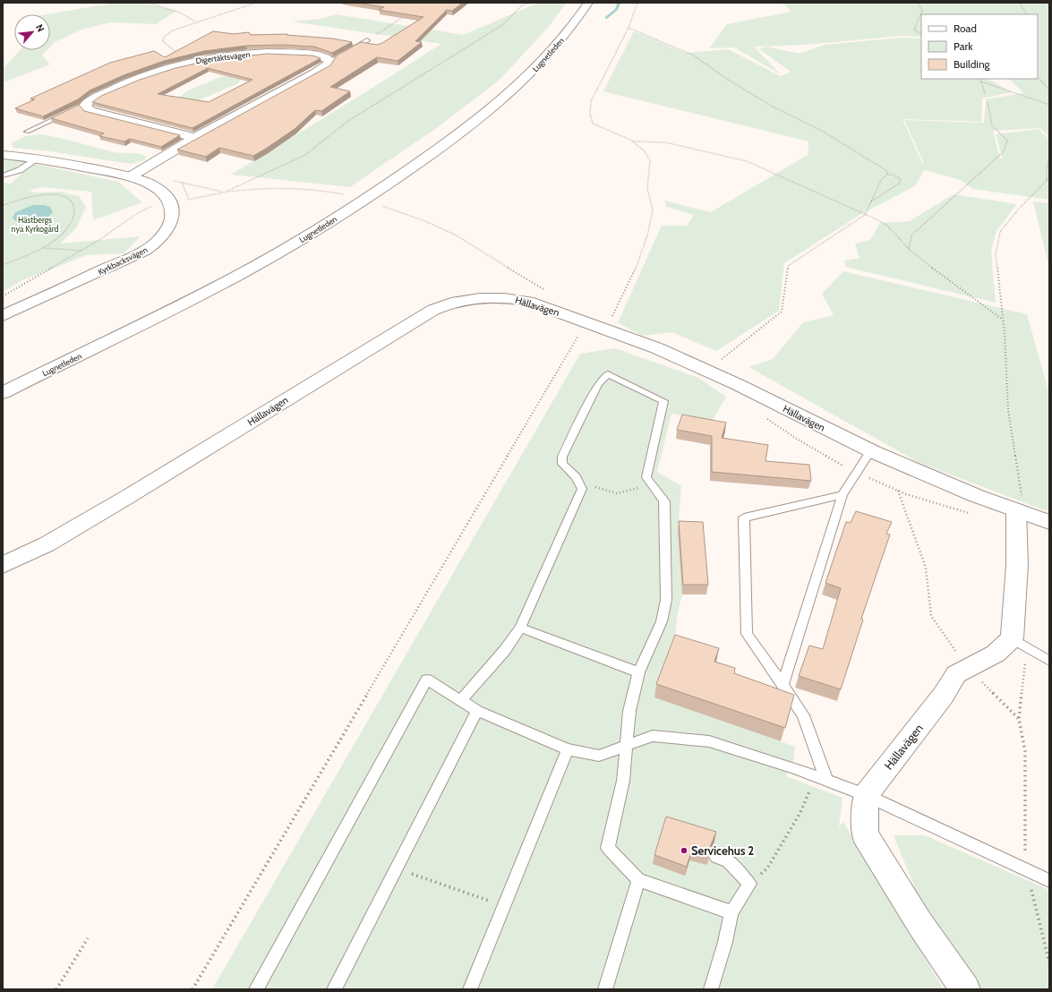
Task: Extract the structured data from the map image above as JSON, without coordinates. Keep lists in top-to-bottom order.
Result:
{
  "streets": {
    "main road": [
      "Lugnetleden",
      "Digertäktsvägen",
      "Kyrkbacksvägen",
      "Hällavägen"
    ]
  },
  "parks": ["Hästbergs nya Kyrkogård"],
  "places": ["Servicehus 2"],
  "legend": ["Road", "Park", "Building"],
  "north": "top right"
}
